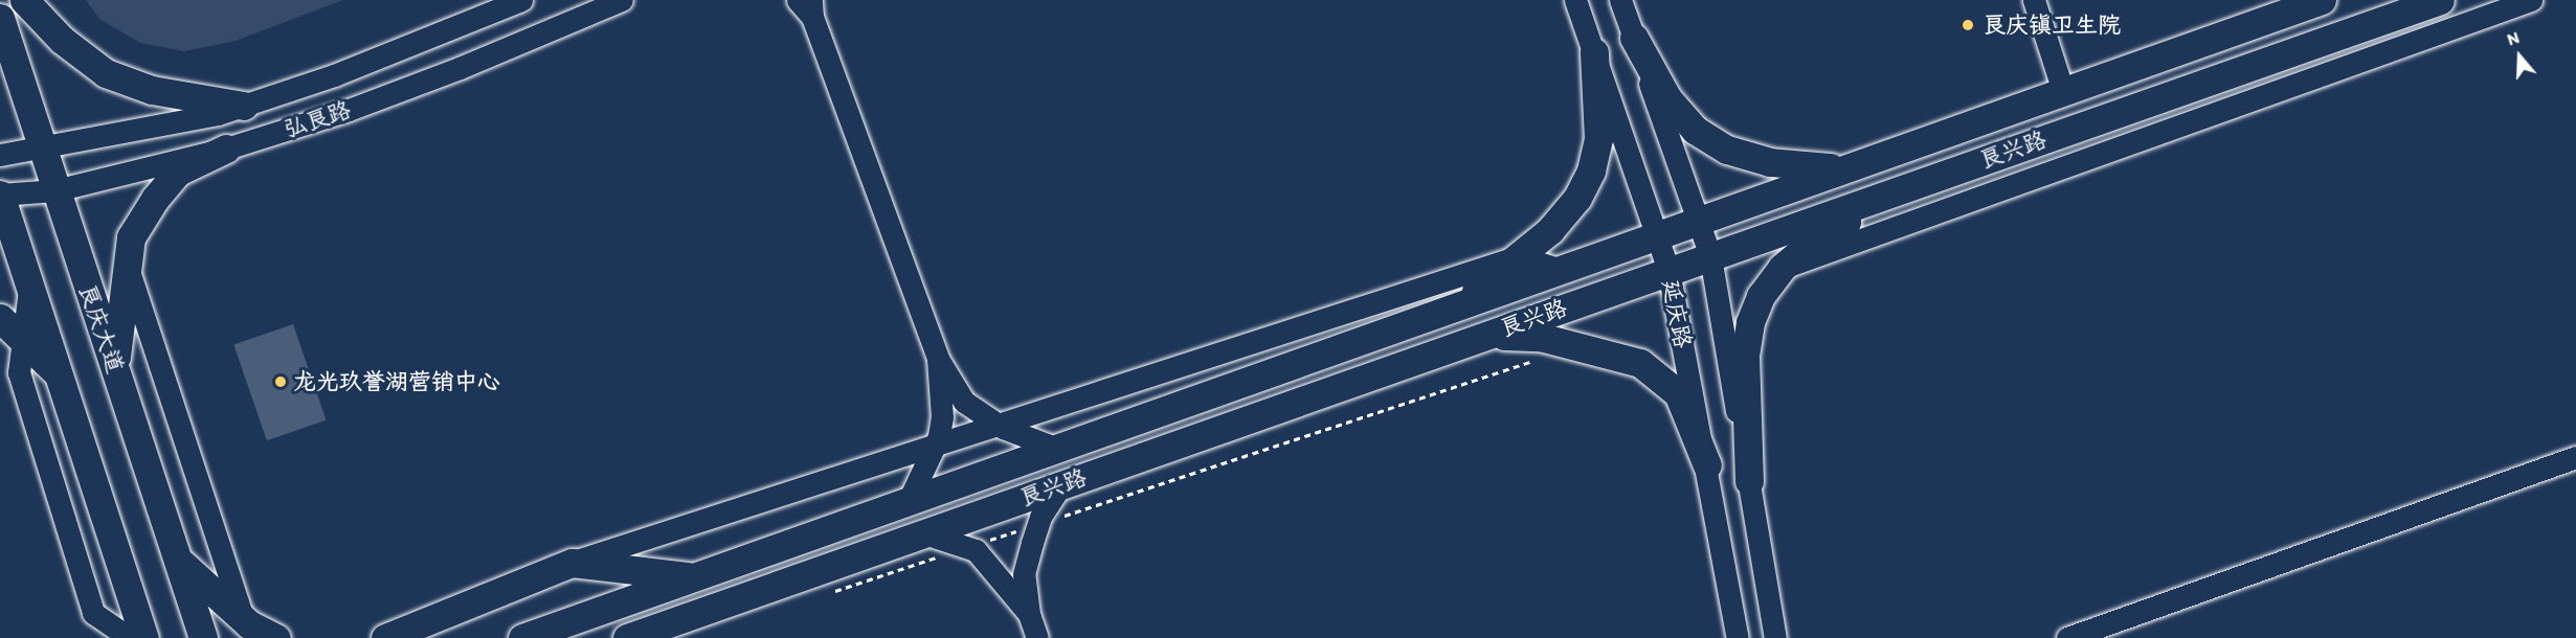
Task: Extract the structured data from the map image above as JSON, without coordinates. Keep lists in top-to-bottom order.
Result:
{
  "streets": {
    "main road": ["良兴路", "良庆大道"],
    "street": ["弘良路", "延庆路"]
  },
  "crossings": [
    ["弘良路", "良庆大道"],
    ["良兴路", "延庆路"]
  ],
  "places": ["良庆镇卫生院", "龙光玖誉湖营销中心"],
  "north": "top"
}
